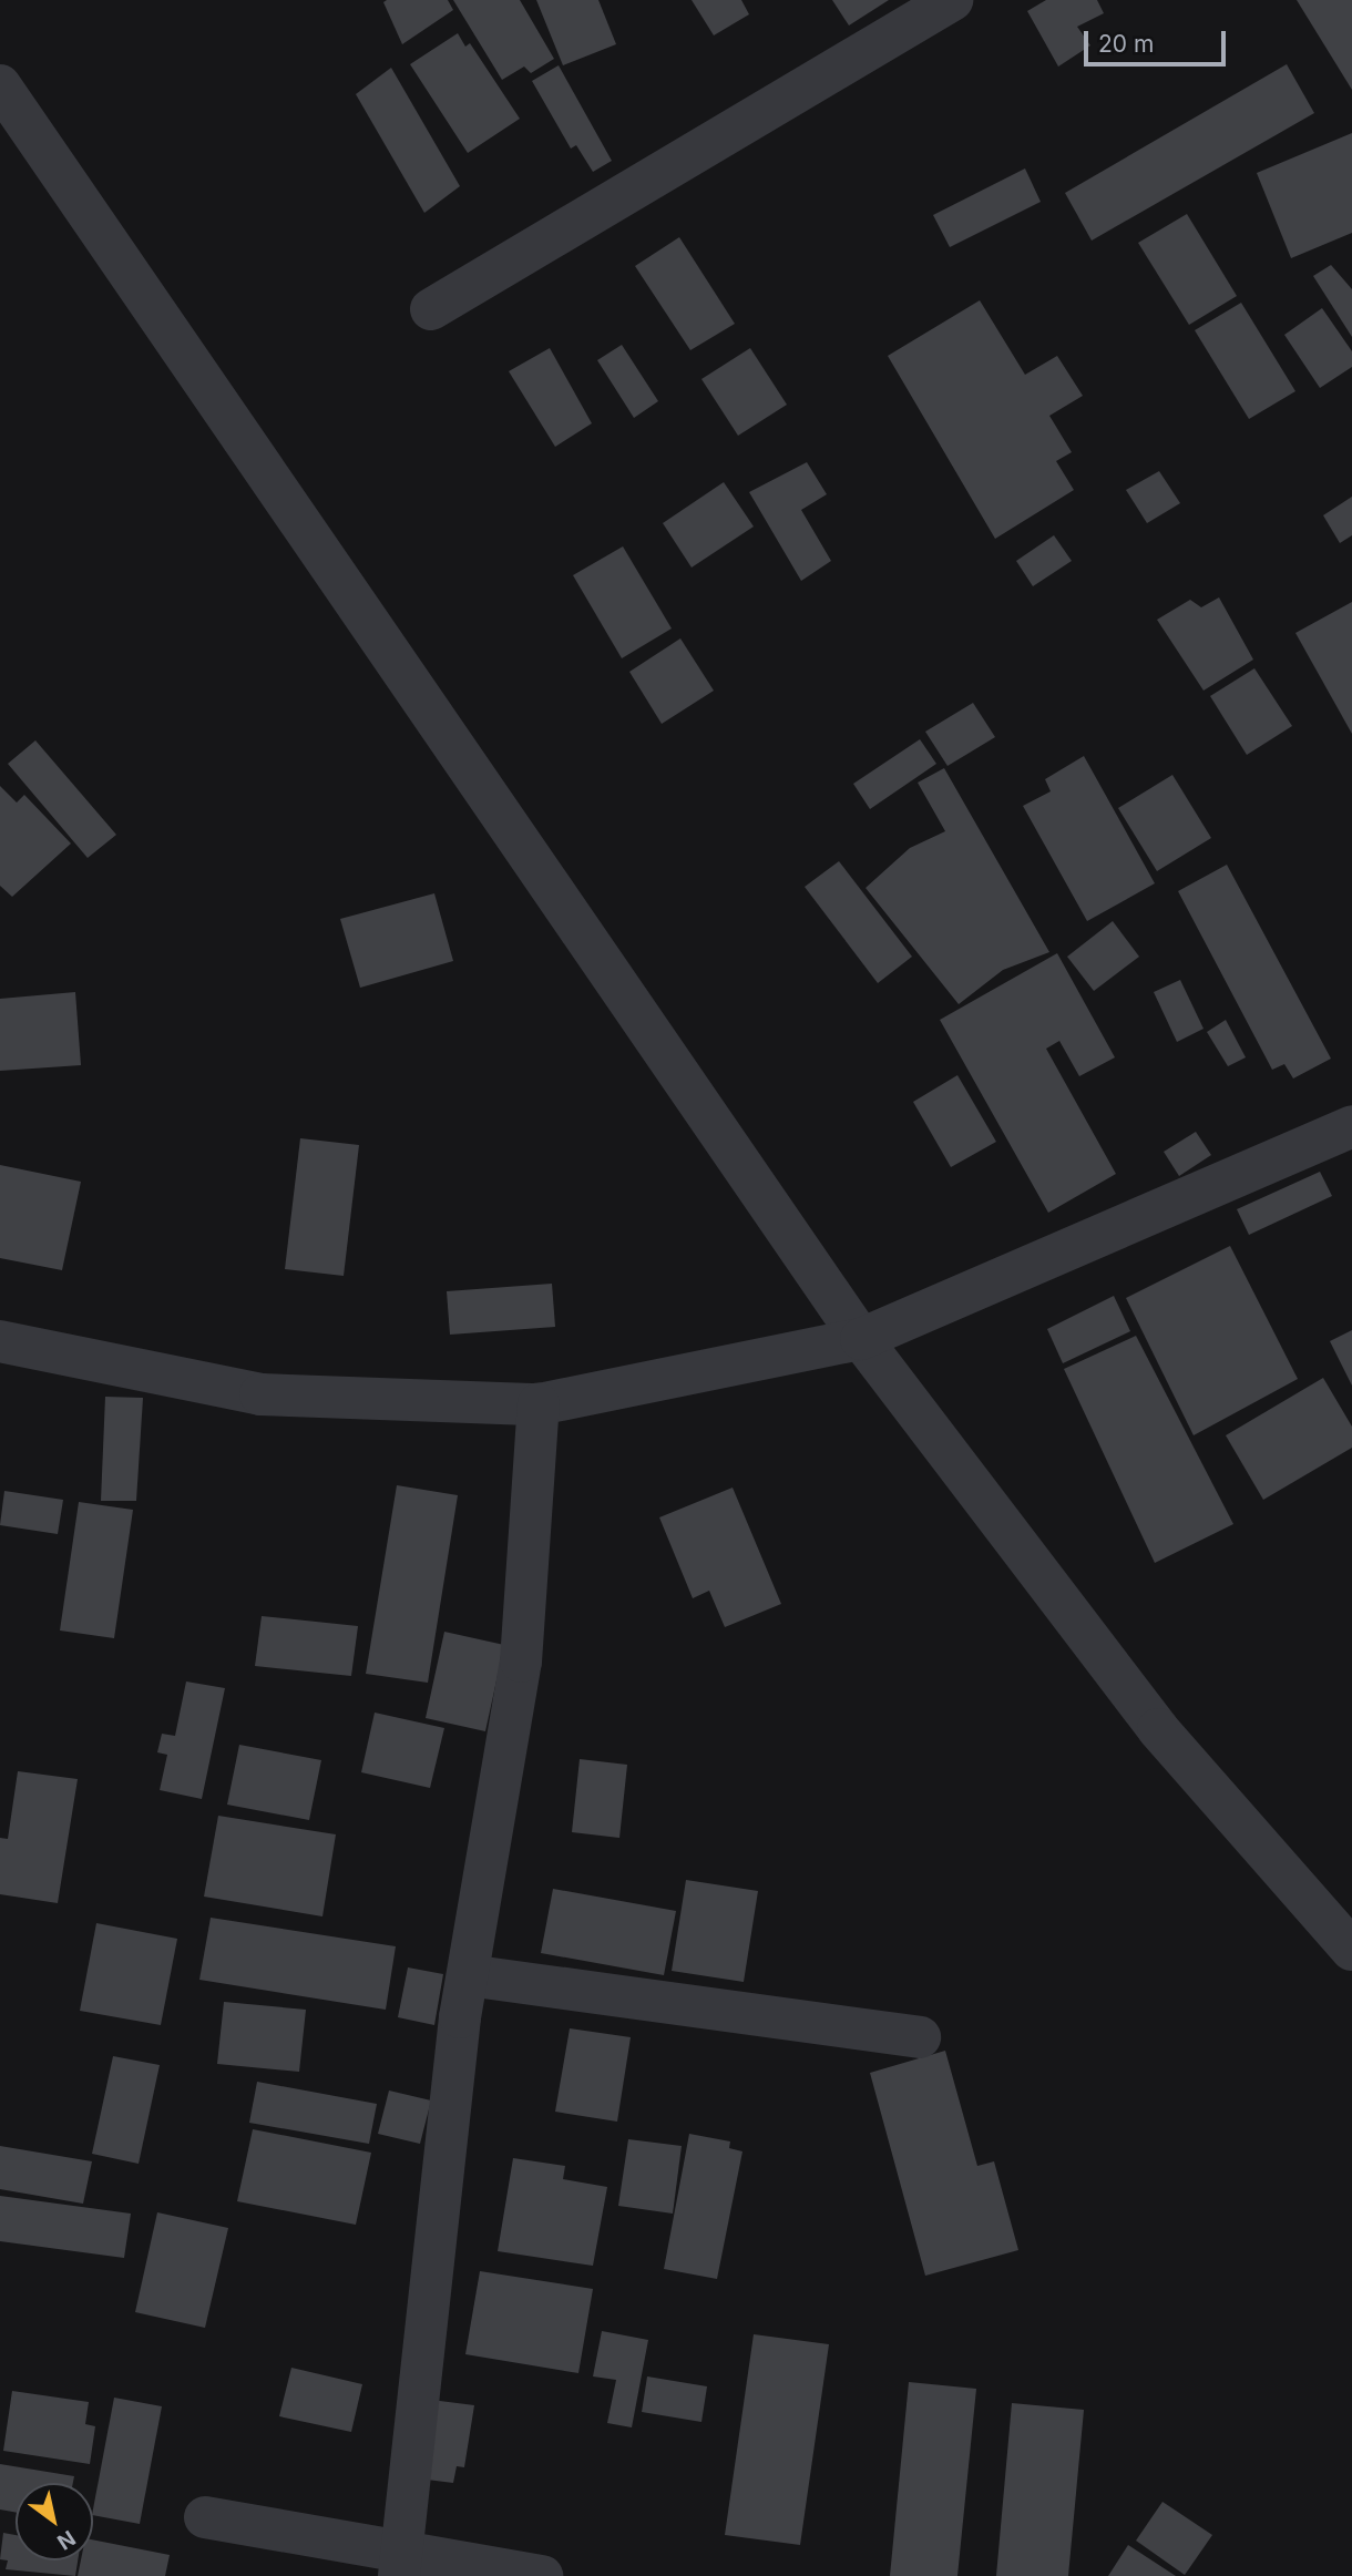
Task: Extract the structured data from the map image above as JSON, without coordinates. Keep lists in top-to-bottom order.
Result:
{
  "scale_bar": "20 m",
  "north": "bottom right"
}
